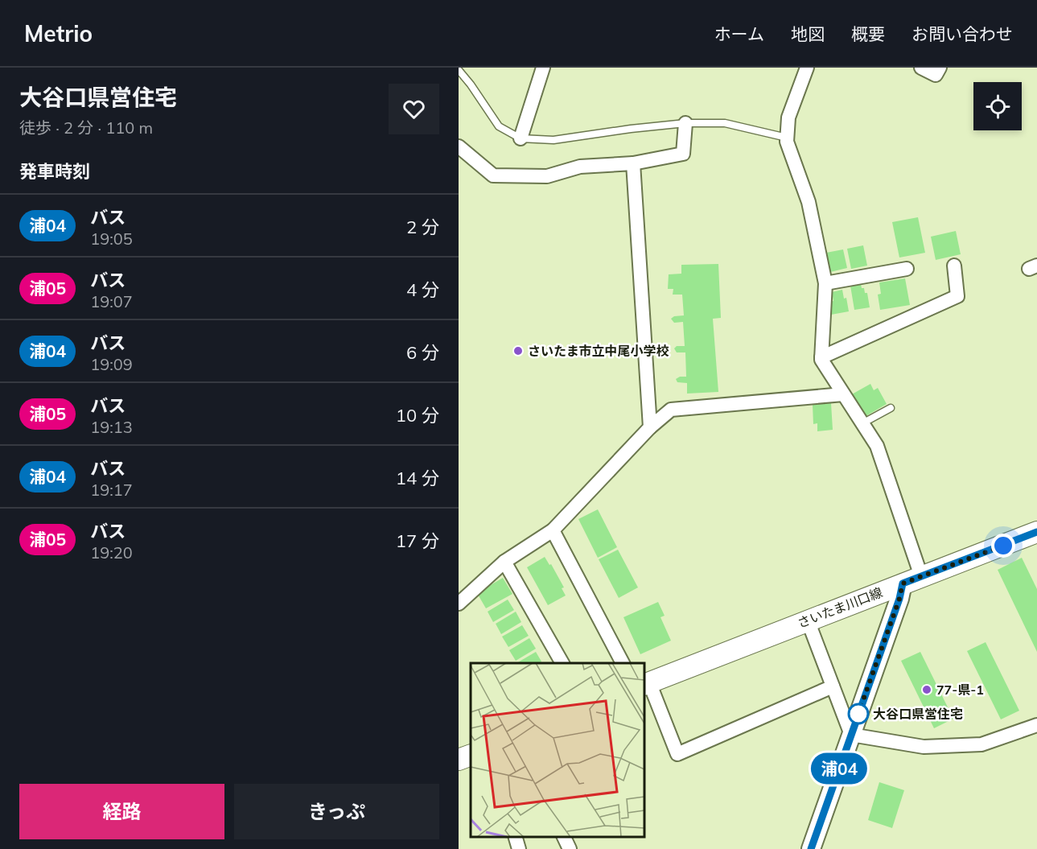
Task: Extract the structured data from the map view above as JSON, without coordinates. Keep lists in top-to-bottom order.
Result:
{
  "streets": {
    "main road": ["さいたま川口線"]
  },
  "places": ["さいたま市立中尾小学校", "77-県-1", "大谷口県営住宅"],
  "lines": ["bus line 浦04"],
  "page": {
    "header": "Metrio",
    "nav": [
      "ホーム",
      "地図",
      "概要",
      "お問い合わせ"
    ],
    "heading": [
      ["大谷口県営住宅", "徒歩 · 2 分 · 110 m"],
      "発車時刻"
    ],
    "on_map": "浦04",
    "list": [
      {
        "mark": "浦04",
        "name": "バス",
        "note": "19:05",
        "value": "2 分"
      },
      {
        "mark": "浦05",
        "name": "バス",
        "note": "19:07",
        "value": "4 分"
      },
      {
        "mark": "浦04",
        "name": "バス",
        "note": "19:09",
        "value": "6 分"
      },
      {
        "mark": "浦05",
        "name": "バス",
        "note": "19:13",
        "value": "10 分"
      },
      {
        "mark": "浦04",
        "name": "バス",
        "note": "19:17",
        "value": "14 分"
      },
      {
        "mark": "浦05",
        "name": "バス",
        "note": "19:20",
        "value": "17 分"
      }
    ],
    "buttons": ["経路", "きっぷ"]
  }
}
